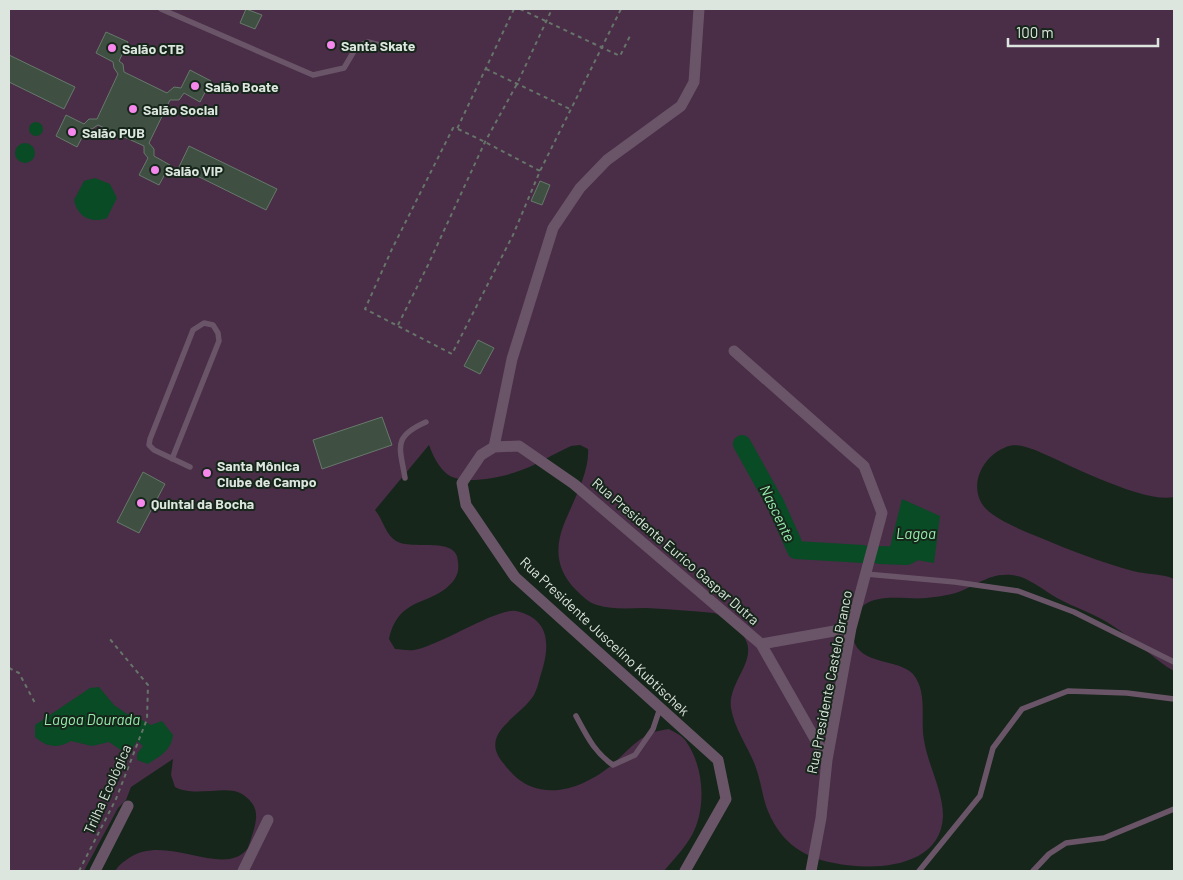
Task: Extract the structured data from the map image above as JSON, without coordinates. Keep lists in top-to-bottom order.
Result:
{
  "streets": {
    "street": ["Rua Presidente Eurico Gaspar Dutra", "Rua Presidente Juscelino Kubtischek", "Rua Presidente Castelo Branco"],
    "path": ["Trilha Ecológica"]
  },
  "crossings": [
    ["Rua Presidente Eurico Gaspar Dutra", "Rua Presidente Juscelino Kubtischek"],
    ["Rua Presidente Eurico Gaspar Dutra", "Rua Presidente Castelo Branco"]
  ],
  "water": ["Nascente", "Lagoa", "Lagoa Dourada"],
  "places": [
    "Santa Skate",
    "Salão CTB",
    "Salão Boate",
    "Salão Social",
    "Salão PUB",
    "Salão VIP",
    "Santa Mônica Clube de Campo",
    "Quintal da Bocha"
  ],
  "scale_bar": "100 m"
}
